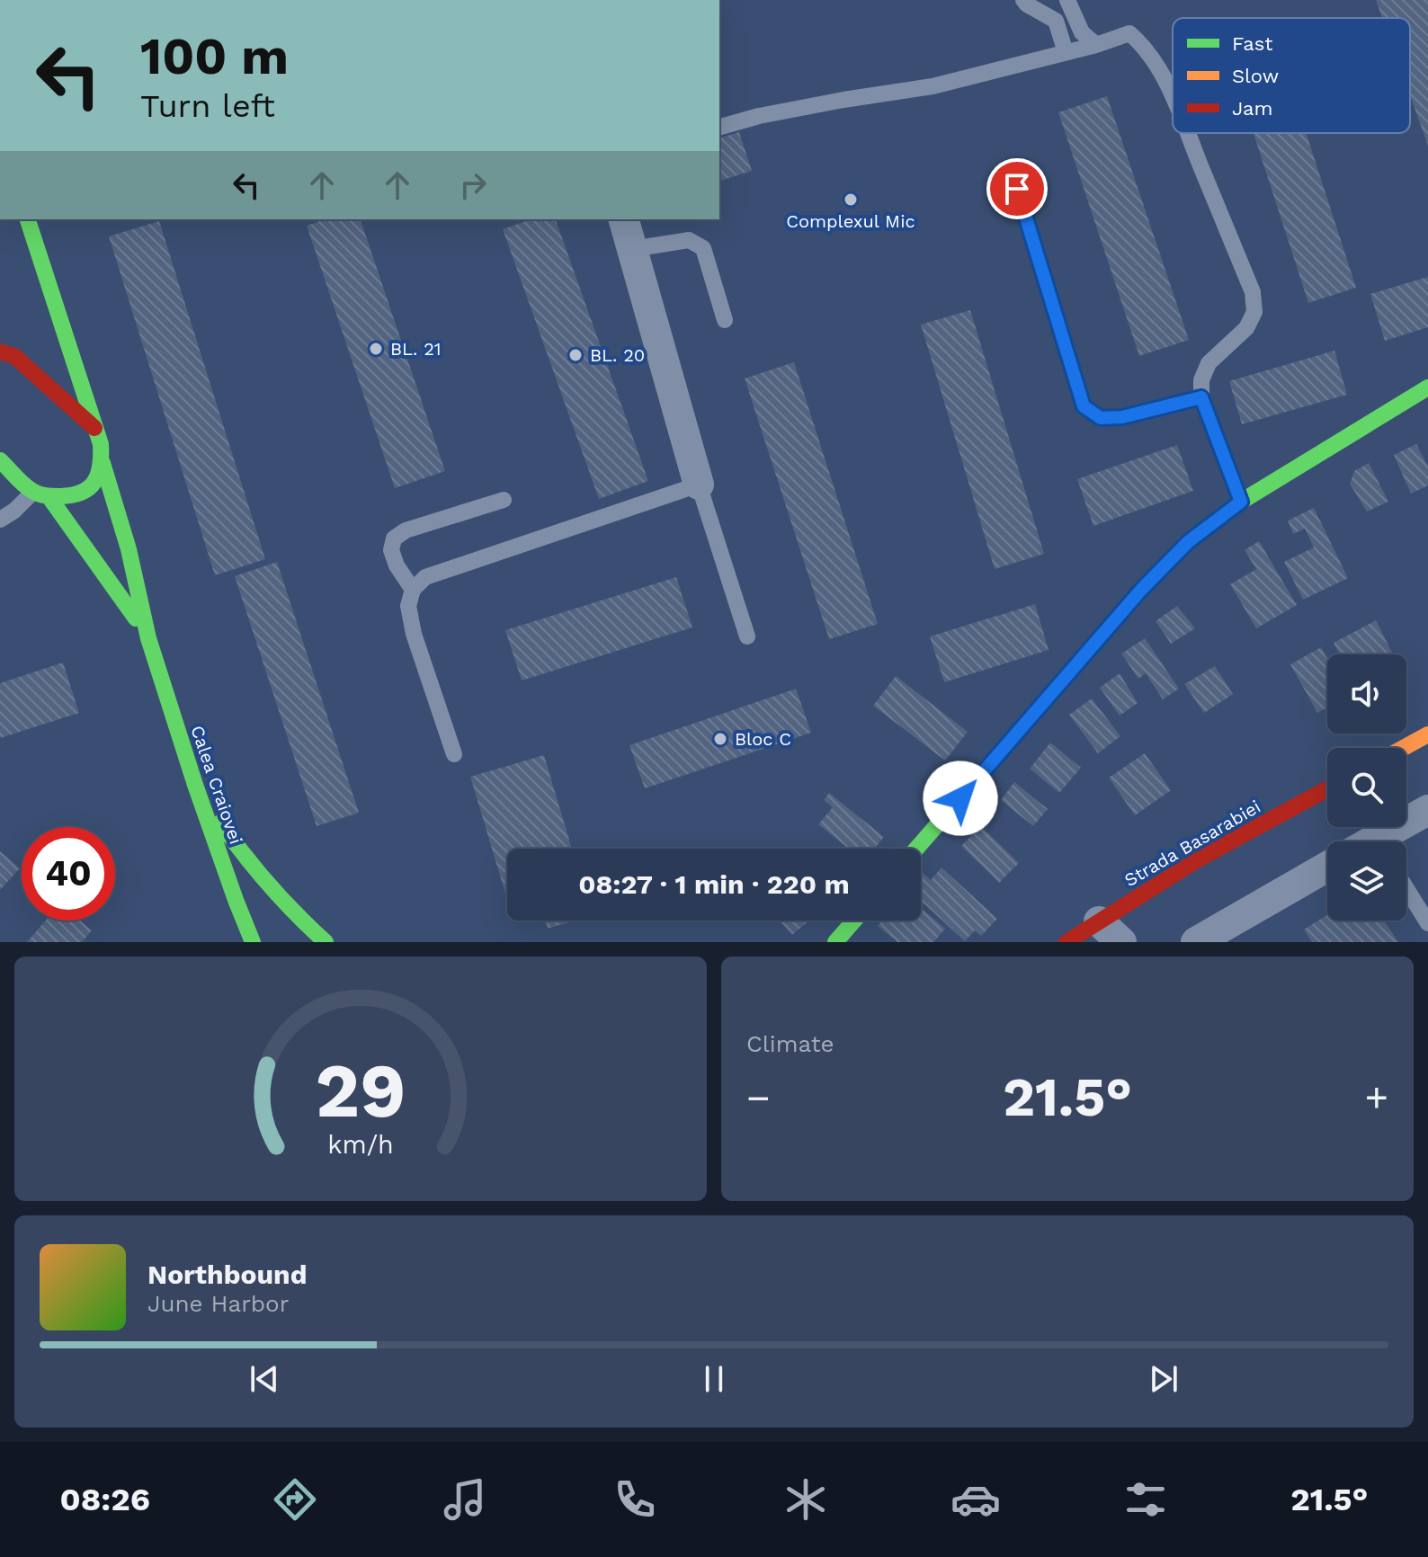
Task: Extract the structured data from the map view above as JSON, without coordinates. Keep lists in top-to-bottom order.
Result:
{
  "streets": {
    "main road": ["Calea Craiovei", "Strada Basarabiei"]
  },
  "places": [
    "Complexul Mic",
    "BL. 21",
    "BL. 20",
    "Bloc C"
  ],
  "legend": ["Fast", "Slow", "Jam"],
  "page": {
    "turn": ["100 m", "Turn left"],
    "limit": "40",
    "trip": "08:27 · 1 min · 220 m",
    "tile": "Climate",
    "heat": ["−", "21.5°", "+"],
    "song": ["Northbound", "June Harbor"],
    "tabs": ["08:26", "21.5°"],
    "gauge": ["29", "km/h"]
  }
}
